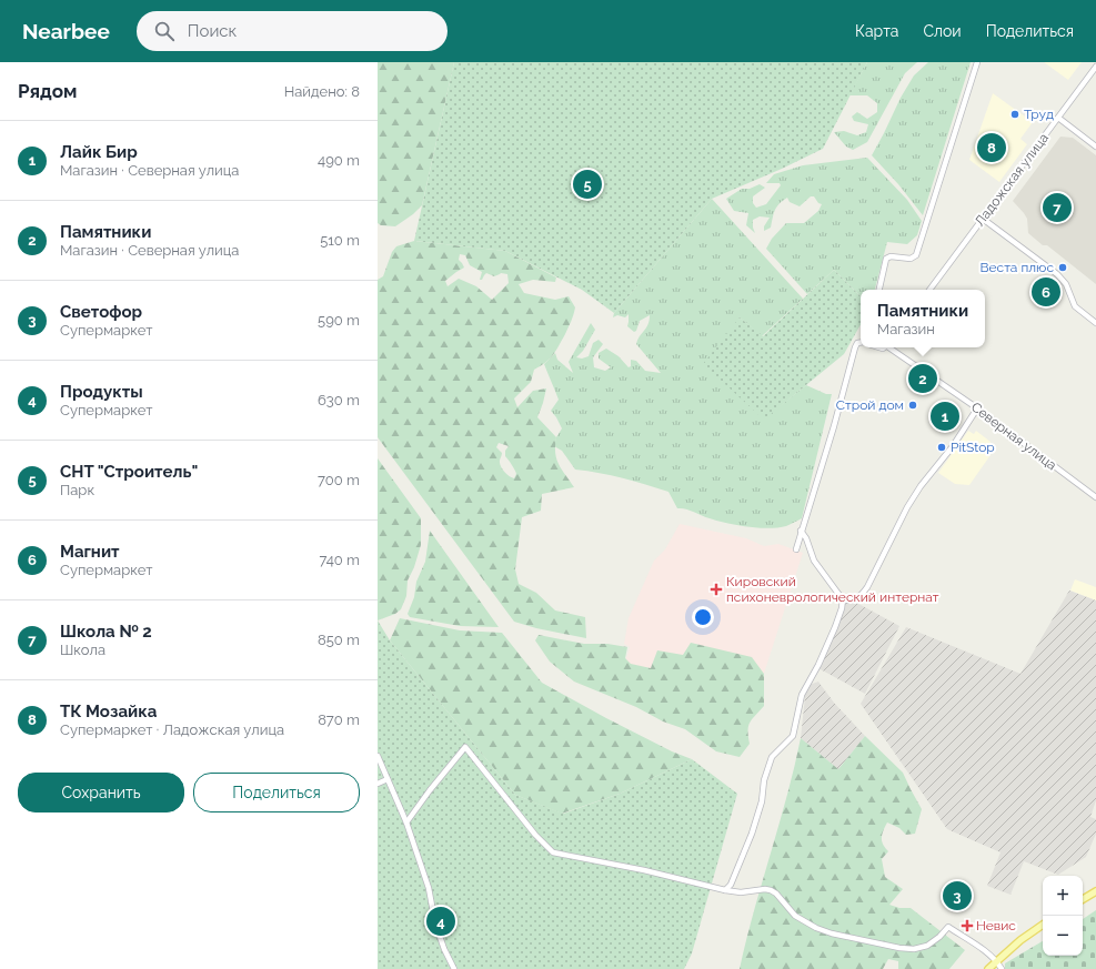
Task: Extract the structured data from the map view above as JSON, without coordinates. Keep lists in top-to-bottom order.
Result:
{
  "streets": {
    "street": ["Ладожская улица", "Северная улица"]
  },
  "places": {
    "other": [
      "Труд",
      "Веста плюс",
      "Строй дом",
      "PitStop"
    ],
    "health": ["Кировский психоневрологический интернат", "Невис"]
  },
  "page": {
    "header": "Nearbee",
    "search": "Поиск",
    "nav": ["Карта", "Слои", "Поделиться"],
    "heading": ["Рядом", "Найдено: 8"],
    "list": [
      {
        "mark": "1",
        "name": "Лайк Бир",
        "note": "Магазин · Северная улица",
        "value": "490 m"
      },
      {
        "mark": "2",
        "name": "Памятники",
        "note": "Магазин · Северная улица",
        "value": "510 m"
      },
      {
        "mark": "3",
        "name": "Светофор",
        "note": "Супермаркет",
        "value": "590 m"
      },
      {
        "mark": "4",
        "name": "Продукты",
        "note": "Супермаркет",
        "value": "630 m"
      },
      {
        "mark": "5",
        "name": "СНТ \"Строитель\"",
        "note": "Парк",
        "value": "700 m"
      },
      {
        "mark": "6",
        "name": "Магнит",
        "note": "Супермаркет",
        "value": "740 m"
      },
      {
        "mark": "7",
        "name": "Школа № 2",
        "note": "Школа",
        "value": "850 m"
      },
      {
        "mark": "8",
        "name": "ТК Мозайка",
        "note": "Супермаркет · Ладожская улица",
        "value": "870 m"
      }
    ],
    "pins": [
      "8",
      "5",
      "7",
      "6",
      "2",
      "1",
      "3",
      "4"
    ],
    "popup": ["Памятники", "Магазин"],
    "buttons": ["Сохранить", "Поделиться"],
    "map_buttons": ["+", "−"]
  }
}
